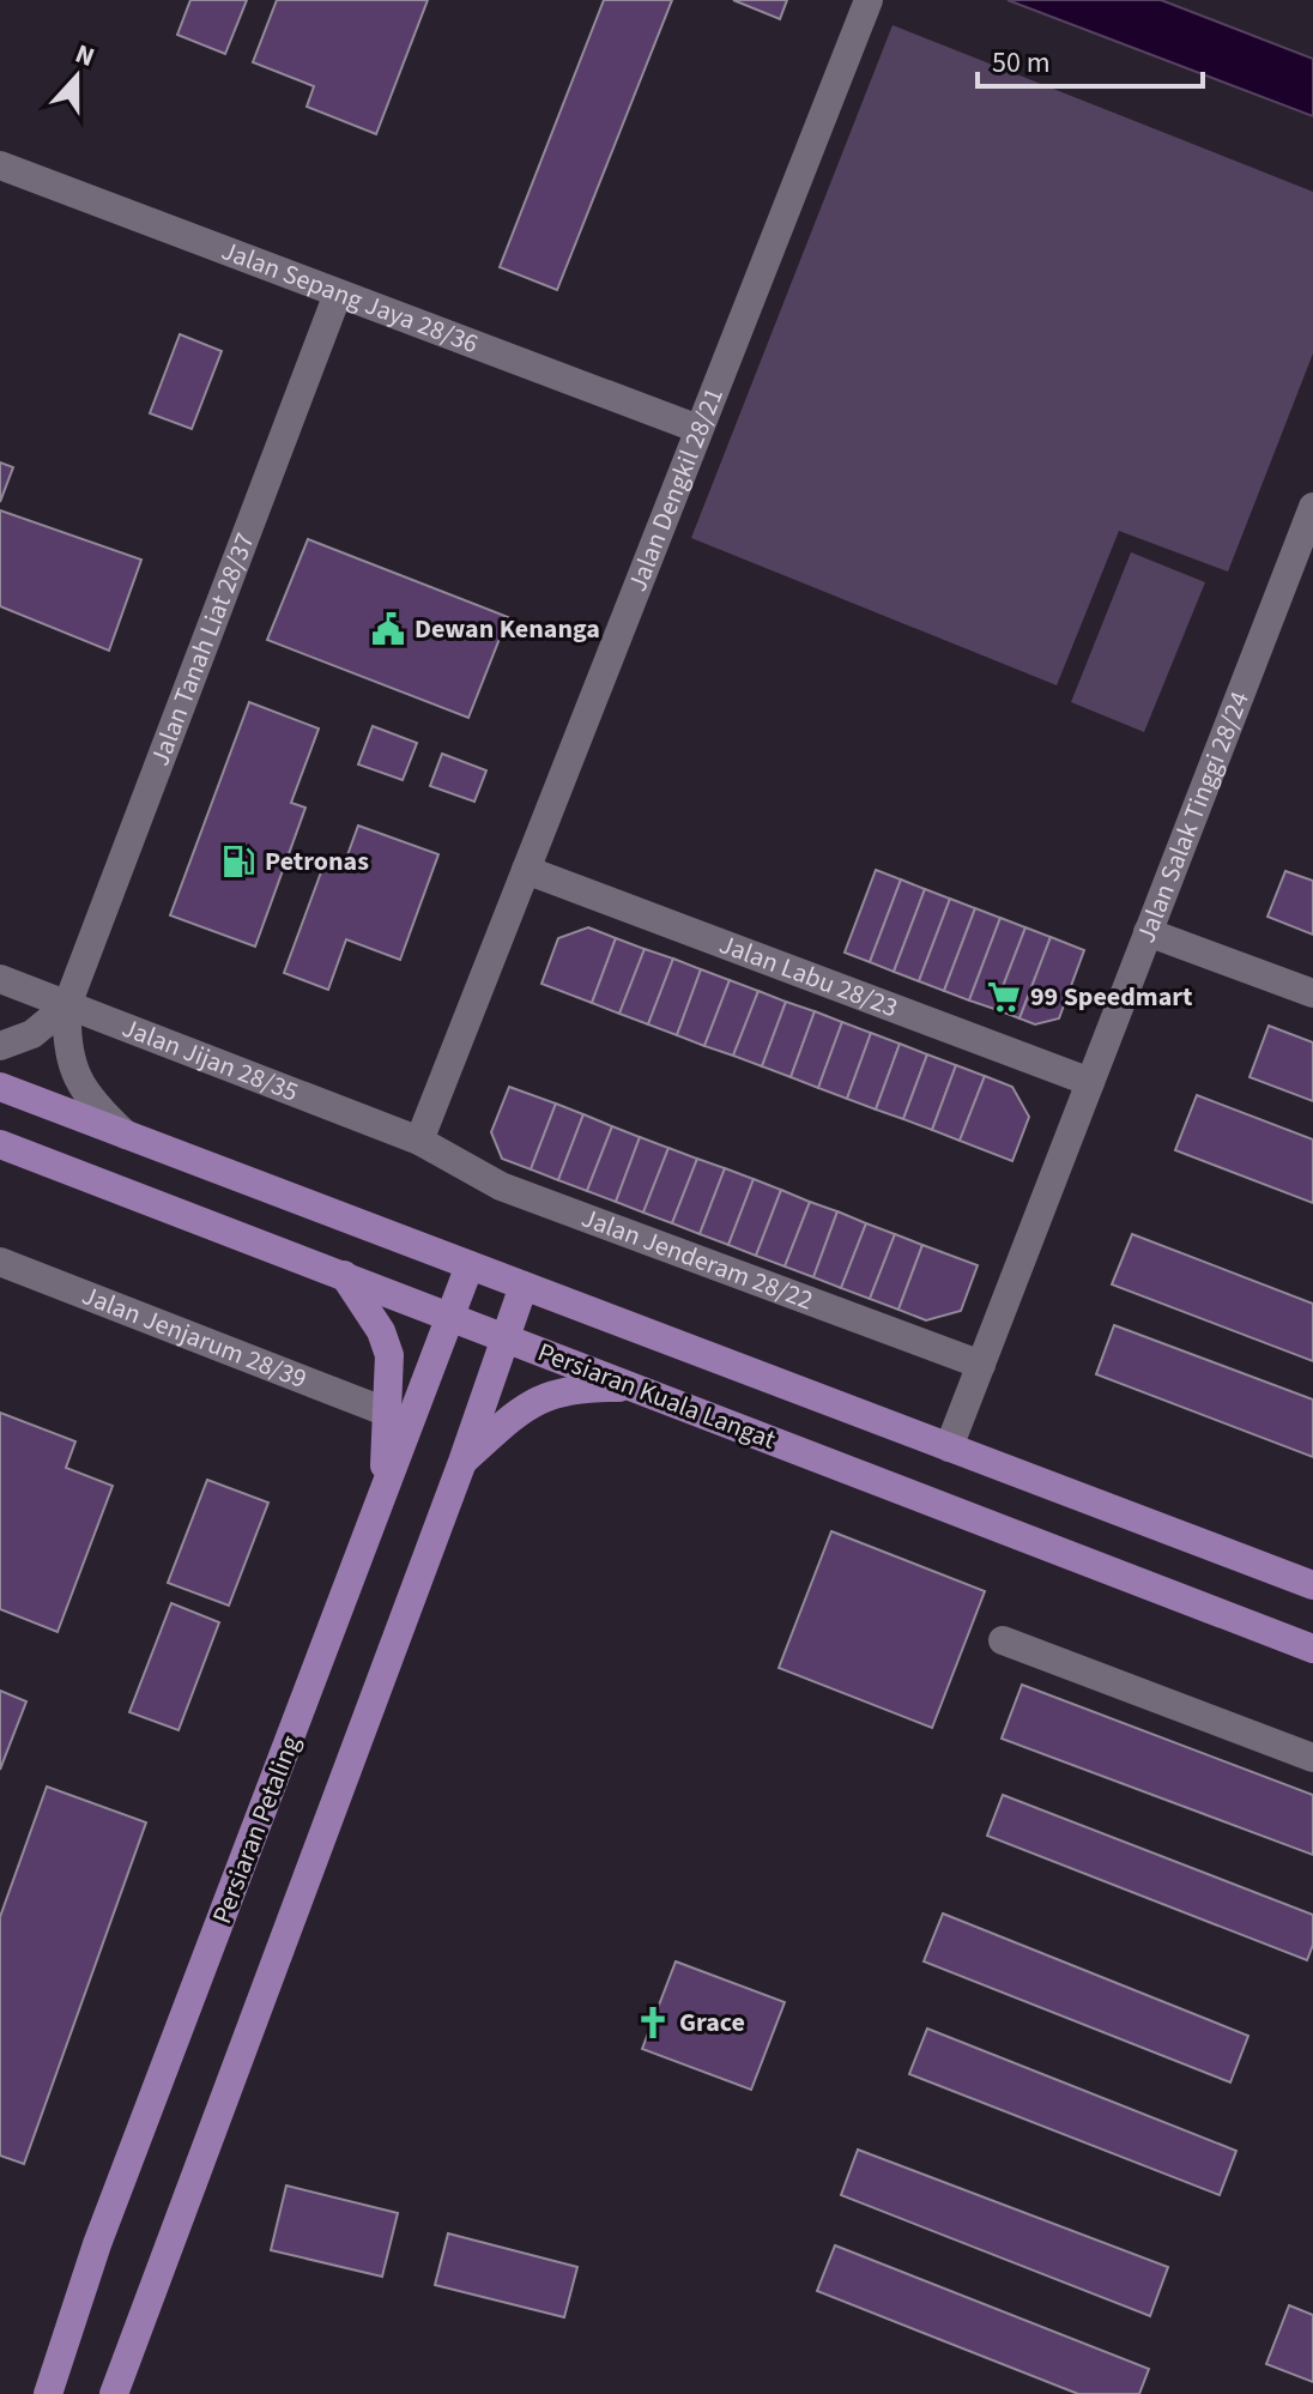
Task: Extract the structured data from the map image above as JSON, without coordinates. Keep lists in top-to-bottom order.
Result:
{
  "streets": {
    "main road": ["Persiaran Kuala Langat", "Persiaran Petaling"],
    "street": [
      "Jalan Sepang Jaya 28/36",
      "Jalan Dengkil 28/21",
      "Jalan Tanah Liat 28/37",
      "Jalan Salak Tinggi 28/24",
      "Jalan Labu 28/23",
      "Jalan Jijan 28/35",
      "Jalan Jenderam 28/22",
      "Jalan Jenjarum 28/39"
    ]
  },
  "crossings": [
    ["Jalan Sepang Jaya 28/36", "Jalan Dengkil 28/21"],
    ["Jalan Sepang Jaya 28/36", "Jalan Tanah Liat 28/37"],
    ["Jalan Dengkil 28/21", "Jalan Labu 28/23"],
    ["Jalan Dengkil 28/21", "Jalan Jijan 28/35"],
    ["Jalan Dengkil 28/21", "Jalan Jenderam 28/22"],
    ["Jalan Tanah Liat 28/37", "Jalan Jijan 28/35"],
    ["Jalan Salak Tinggi 28/24", "Jalan Labu 28/23"],
    ["Jalan Salak Tinggi 28/24", "Jalan Jenderam 28/22"],
    ["Jalan Jijan 28/35", "Jalan Jenderam 28/22"],
    ["Persiaran Kuala Langat", "Persiaran Petaling"]
  ],
  "places": {
    "public building": ["Dewan Kenanga"],
    "fuel station": ["Petronas"],
    "supermarket": ["99 Speedmart"],
    "church": ["Grace"]
  },
  "scale_bar": "50 m",
  "north": "top"
}
